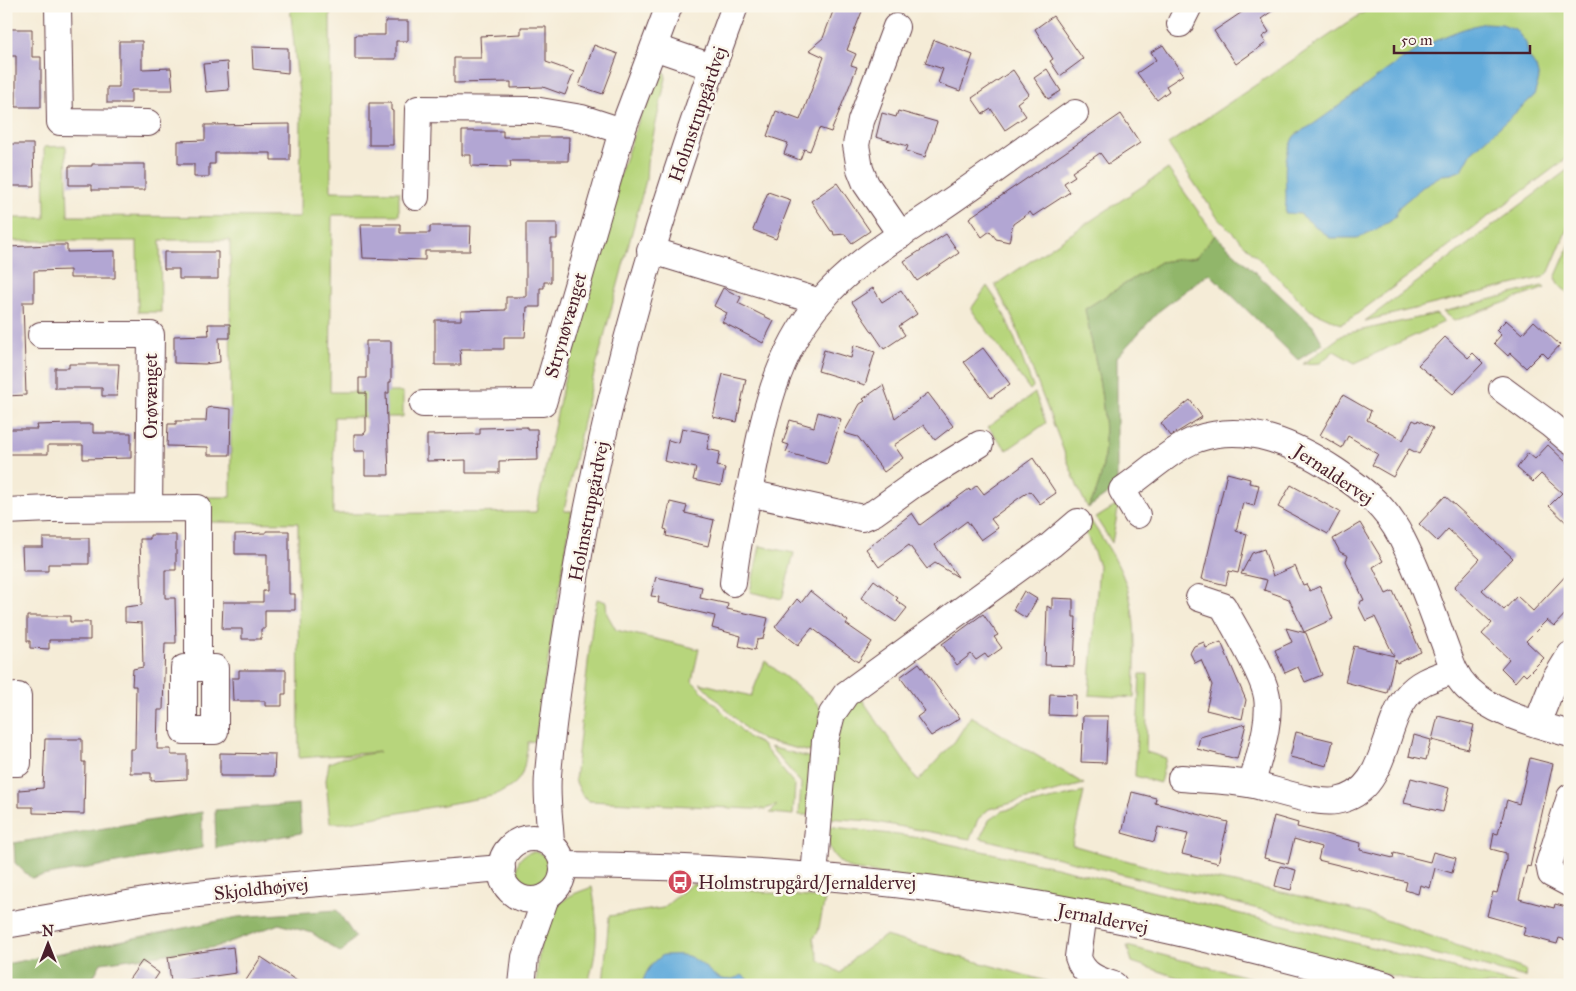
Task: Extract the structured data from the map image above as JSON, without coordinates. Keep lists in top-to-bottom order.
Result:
{
  "streets": {
    "street": [
      "Holmstrupgårdvej",
      "Strynøvænget",
      "Orøvænget",
      "Jernaldervej",
      "Skjoldhøjvej"
    ]
  },
  "crossings": [
    ["Holmstrupgårdvej", "Jernaldervej"],
    ["Holmstrupgårdvej", "Skjoldhøjvej"],
    ["Jernaldervej", "Skjoldhøjvej"]
  ],
  "places": {
    "bus stop": ["Holmstrupgård/Jernaldervej"]
  },
  "scale_bar": "50 m",
  "north": "top"
}
